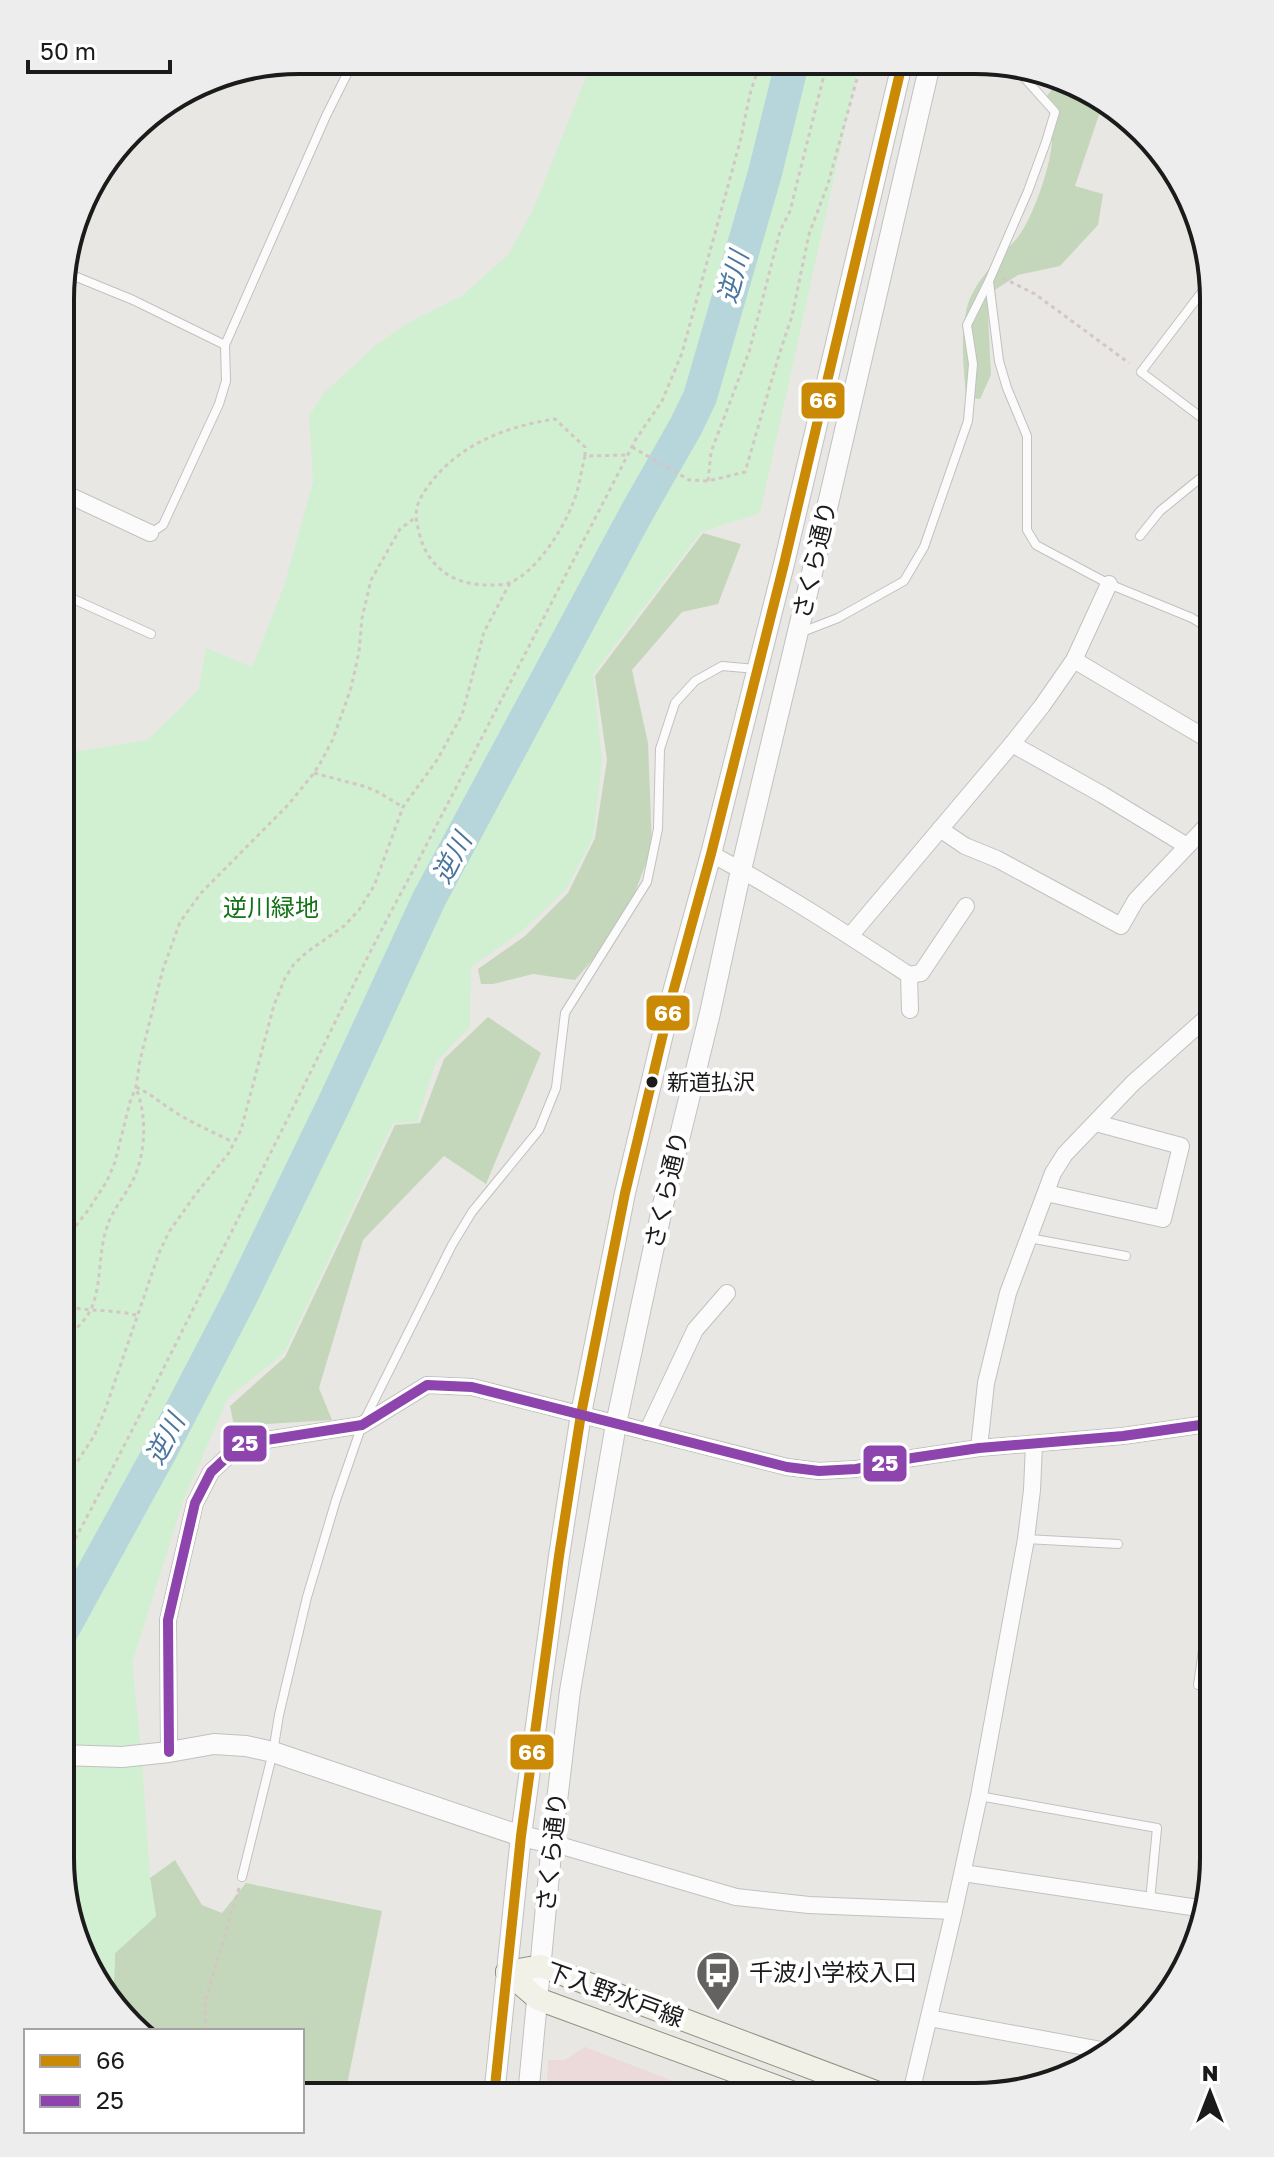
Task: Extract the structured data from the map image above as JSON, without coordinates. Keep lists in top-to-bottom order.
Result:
{
  "streets": {
    "main road": ["下入野水戸線"],
    "street": ["さくら通り"]
  },
  "crossings": [
    ["さくら通り", "下入野水戸線"]
  ],
  "water": ["逆川"],
  "parks": ["逆川緑地"],
  "places": {
    "other": ["新道払沢"],
    "bus stop": ["千波小学校入口"]
  },
  "lines": ["transit line 66", "transit line 25"],
  "legend": ["66", "25"],
  "scale_bar": "50 m",
  "north": "top"
}
